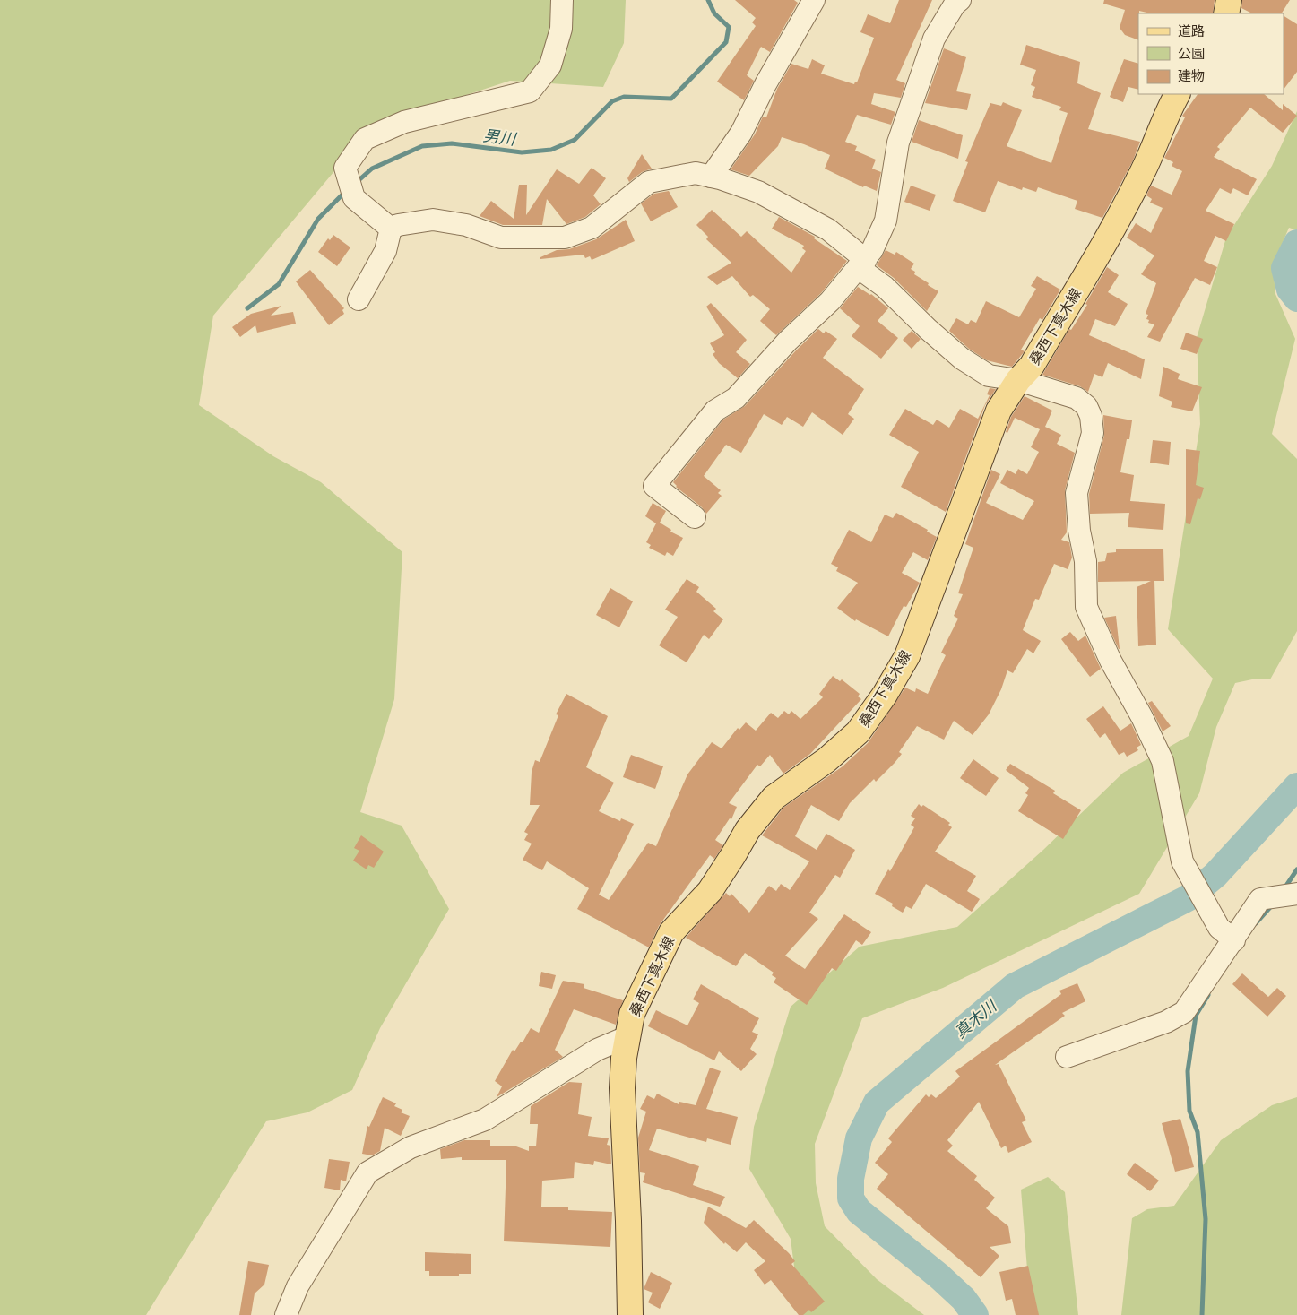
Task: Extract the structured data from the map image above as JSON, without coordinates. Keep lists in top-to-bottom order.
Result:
{
  "streets": {
    "main road": ["桑西下真木線"]
  },
  "water": ["男川", "真木川"],
  "legend": ["道路", "公園", "建物"]
}
